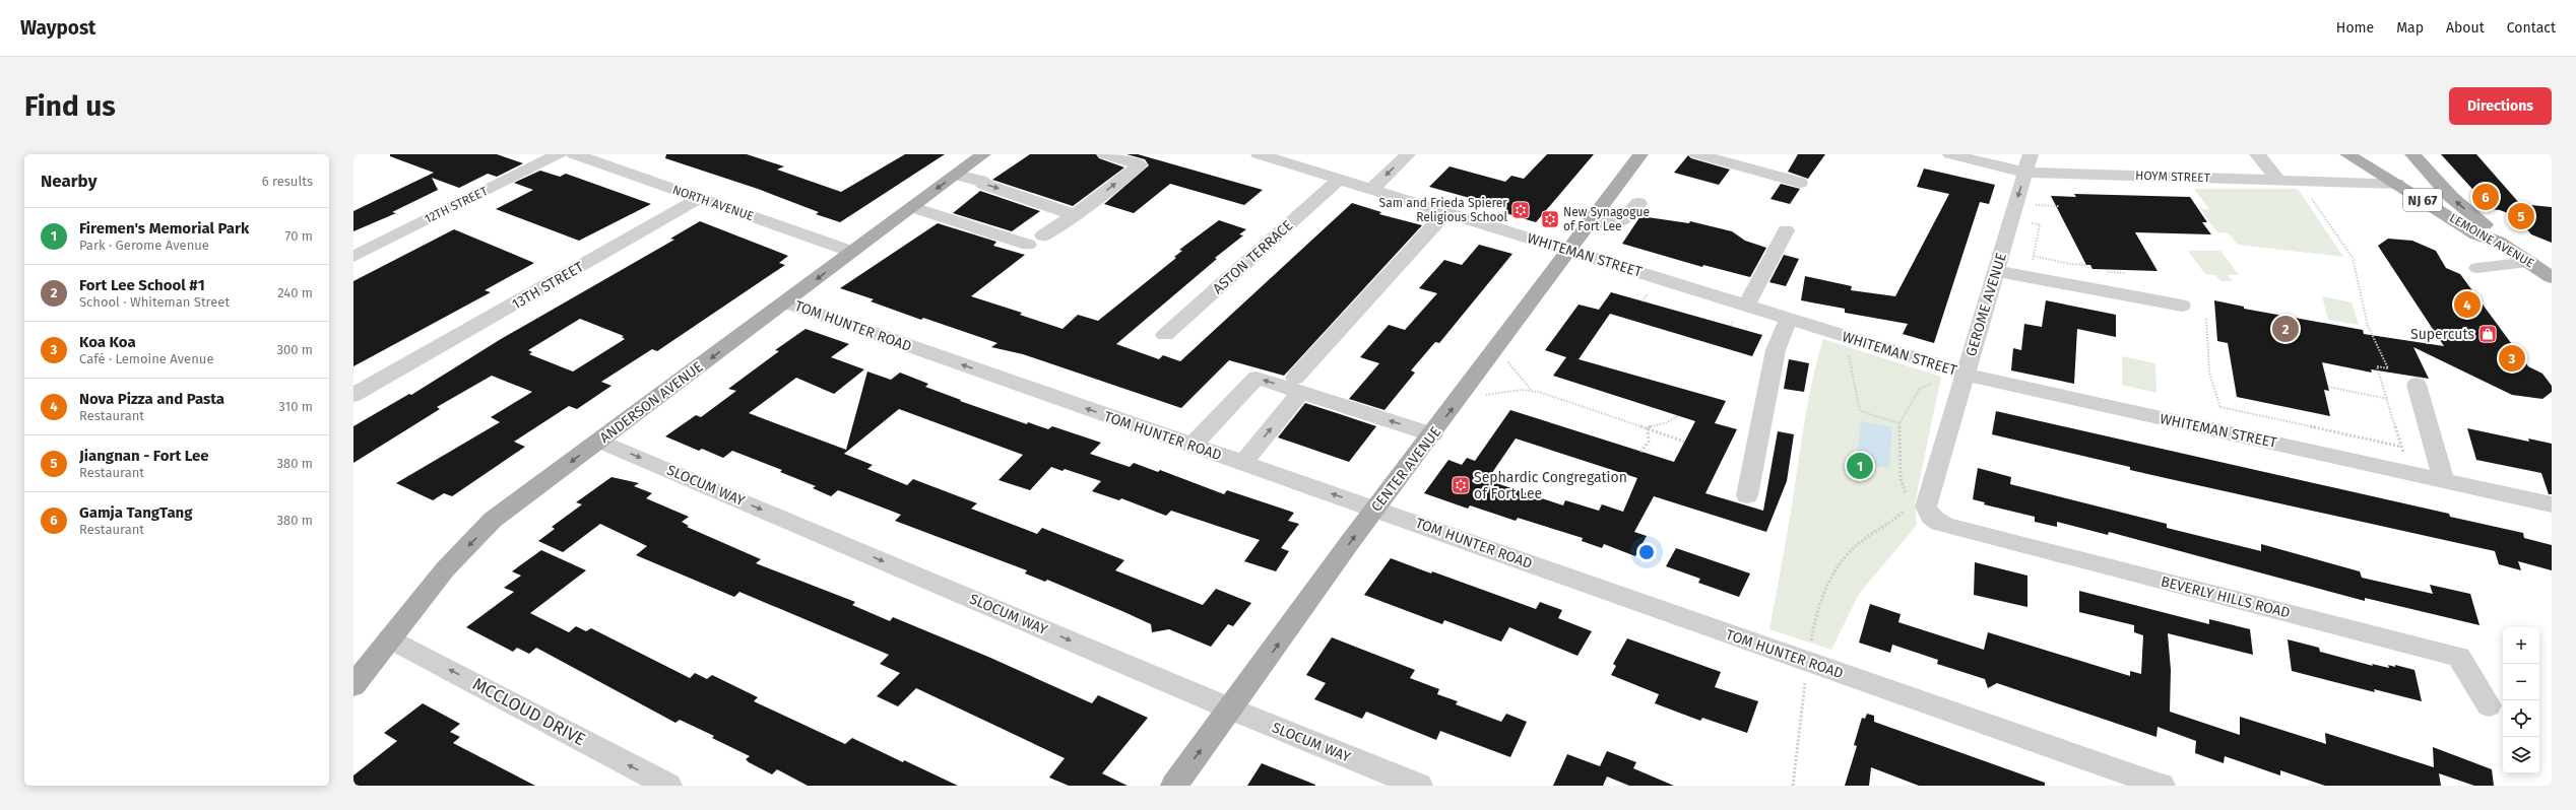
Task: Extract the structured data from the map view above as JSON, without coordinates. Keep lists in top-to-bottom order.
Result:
{
  "streets": {
    "main road": [
      "NJ 67",
      "LEMOINE AVENUE",
      "ANDERSON AVENUE",
      "CENTER AVENUE"
    ],
    "street": [
      "HOYM STREET",
      "NORTH AVENUE",
      "12TH STREET",
      "WHITEMAN STREET",
      "ASTON TERRACE",
      "13TH STREET",
      "GEROME AVENUE",
      "TOM HUNTER ROAD",
      "SLOCUM WAY",
      "BEVERLY HILLS ROAD",
      "MCCLOUD DRIVE"
    ]
  },
  "crossings": [
    ["HOYM STREET", "NJ 67"],
    ["HOYM STREET", "LEMOINE AVENUE"],
    ["HOYM STREET", "GEROME AVENUE"],
    ["NJ 67", "LEMOINE AVENUE"],
    ["NORTH AVENUE", "13TH STREET"],
    ["NORTH AVENUE", "ANDERSON AVENUE"],
    ["WHITEMAN STREET", "ASTON TERRACE"],
    ["WHITEMAN STREET", "GEROME AVENUE"],
    ["WHITEMAN STREET", "CENTER AVENUE"],
    ["GEROME AVENUE", "BEVERLY HILLS ROAD"],
    ["TOM HUNTER ROAD", "ANDERSON AVENUE"],
    ["TOM HUNTER ROAD", "CENTER AVENUE"],
    ["ANDERSON AVENUE", "SLOCUM WAY"],
    ["ANDERSON AVENUE", "MCCLOUD DRIVE"],
    ["CENTER AVENUE", "SLOCUM WAY"]
  ],
  "one_way": [
    "ANDERSON AVENUE",
    "CENTER AVENUE",
    "SLOCUM WAY",
    "MCCLOUD DRIVE"
  ],
  "places": {
    "synagogue": ["Sam and Frieda Spierer Religious School", "New Synagogue of Fort Lee", "Sephardic Congregation of Fort Lee"],
    "shop": ["Supercuts"]
  },
  "page": {
    "header": "Waypost",
    "nav": [
      "Home",
      "Map",
      "About",
      "Contact"
    ],
    "buttons": "Directions",
    "title": "Find us",
    "heading": ["Nearby", "6 results"],
    "pins": [
      "6",
      "5",
      "4",
      "2",
      "3",
      "1"
    ],
    "list": [
      {
        "mark": "1",
        "name": "Firemen's Memorial Park",
        "note": "Park · Gerome Avenue",
        "value": "70 m"
      },
      {
        "mark": "2",
        "name": "Fort Lee School #1",
        "note": "School · Whiteman Street",
        "value": "240 m"
      },
      {
        "mark": "3",
        "name": "Koa Koa",
        "note": "Café · Lemoine Avenue",
        "value": "300 m"
      },
      {
        "mark": "4",
        "name": "Nova Pizza and Pasta",
        "note": "Restaurant",
        "value": "310 m"
      },
      {
        "mark": "5",
        "name": "Jiangnan - Fort Lee",
        "note": "Restaurant",
        "value": "380 m"
      },
      {
        "mark": "6",
        "name": "Gamja TangTang",
        "note": "Restaurant",
        "value": "380 m"
      }
    ],
    "map_buttons": ["+", "−"]
  }
}
